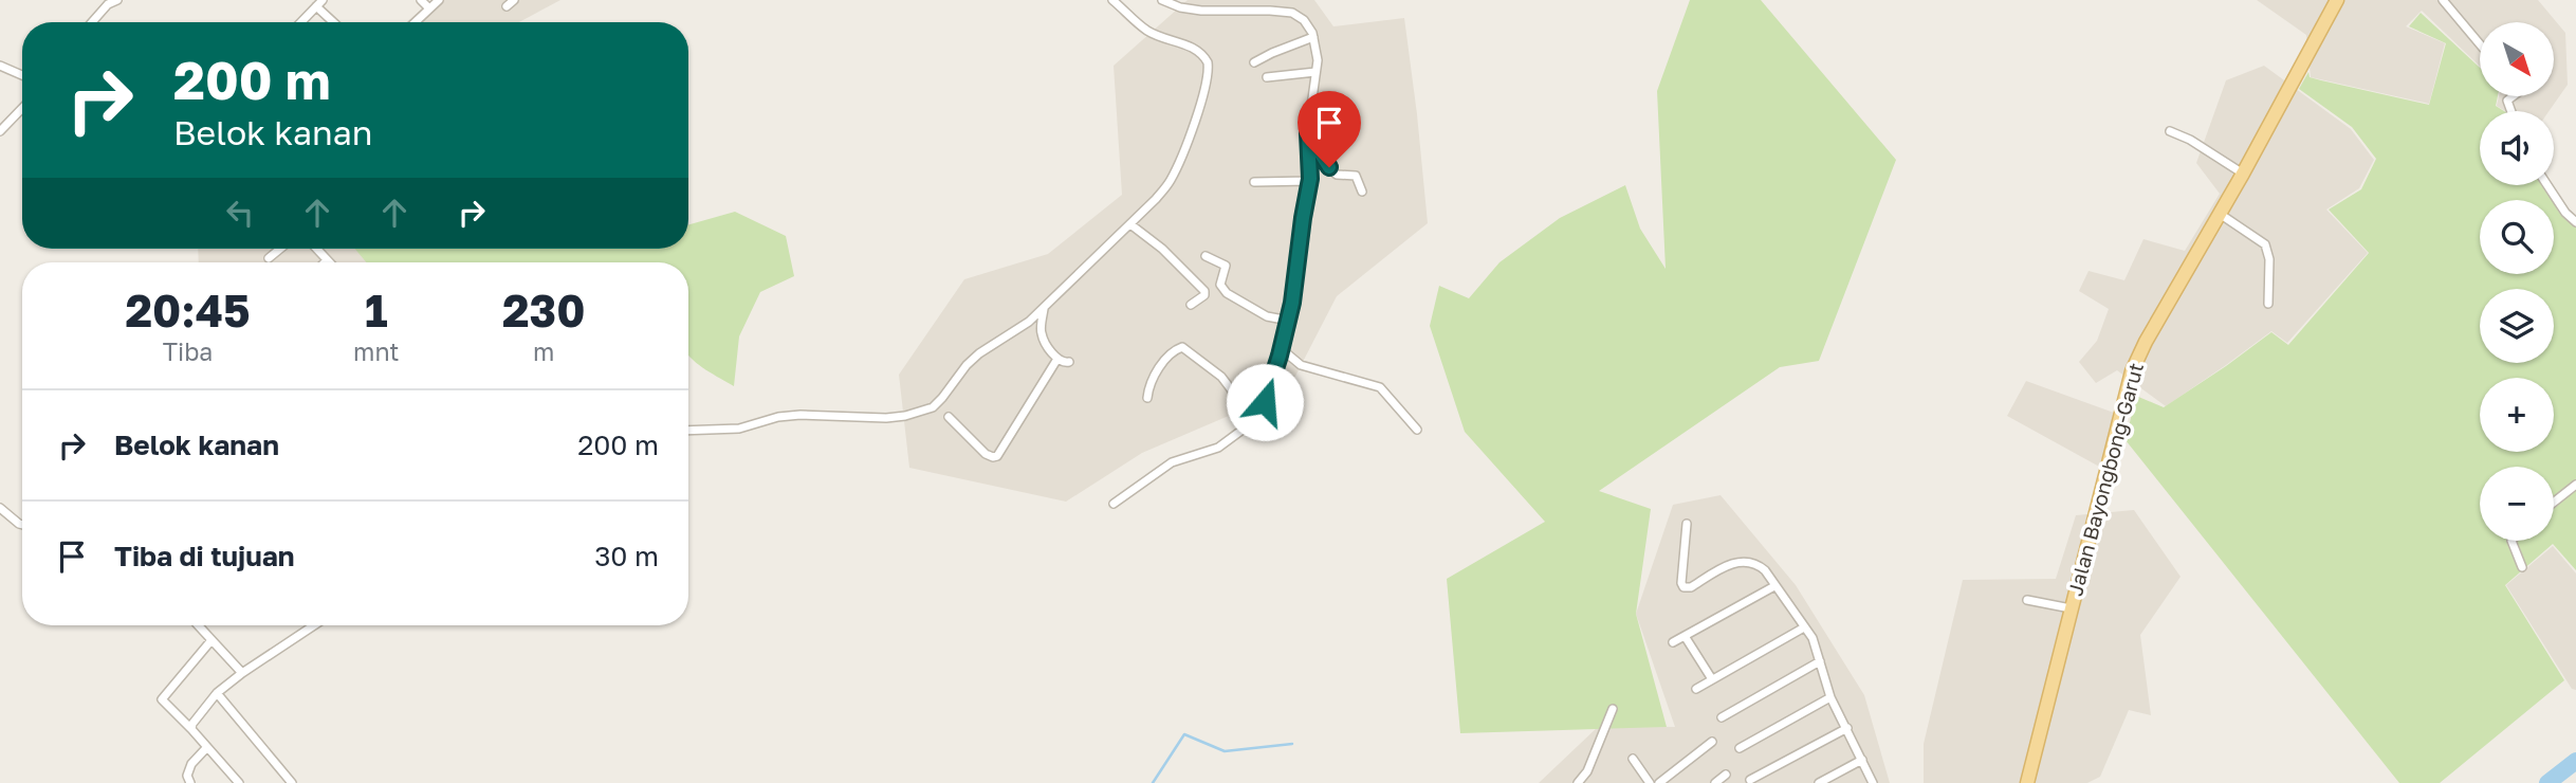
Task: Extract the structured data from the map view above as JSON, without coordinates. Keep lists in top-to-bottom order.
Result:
{
  "streets": {
    "main road": ["Jalan Bayongbong-Garut"]
  },
  "north": "bottom right",
  "page": {
    "map_buttons": ["+", "−"],
    "turn": ["200 m", "Belok kanan"],
    "eta": [
      "20:45",
      "Tiba",
      "1",
      "mnt",
      "230",
      "m"
    ],
    "list": [
      {
        "name": "Belok kanan",
        "value": "200 m"
      },
      {
        "name": "Tiba di tujuan",
        "value": "30 m"
      }
    ]
  }
}
